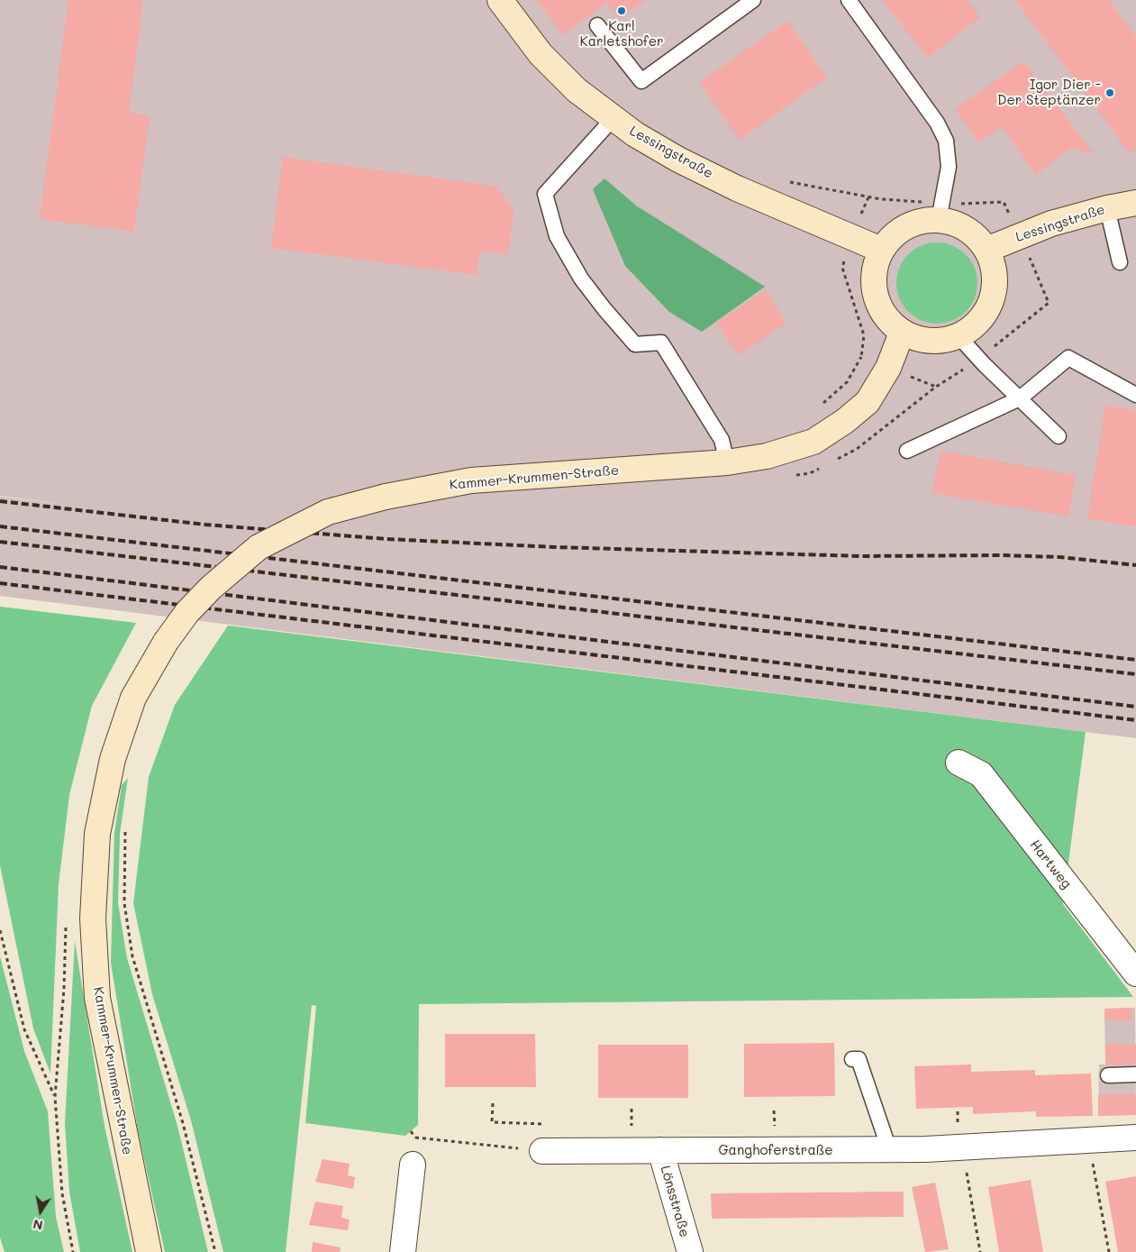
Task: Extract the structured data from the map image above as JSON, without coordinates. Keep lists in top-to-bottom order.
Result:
{
  "streets": {
    "main road": ["Lessingstraße", "Kammer-Krummen-Straße"],
    "street": ["Hartweg", "Ganghoferstraße", "Lönsstraße"]
  },
  "crossings": [
    ["Lessingstraße", "Kammer-Krummen-Straße"],
    ["Ganghoferstraße", "Lönsstraße"]
  ],
  "places": ["Karl Karletshofer", "Igor Dier - Der Steptänzer"],
  "north": "bottom"
}
